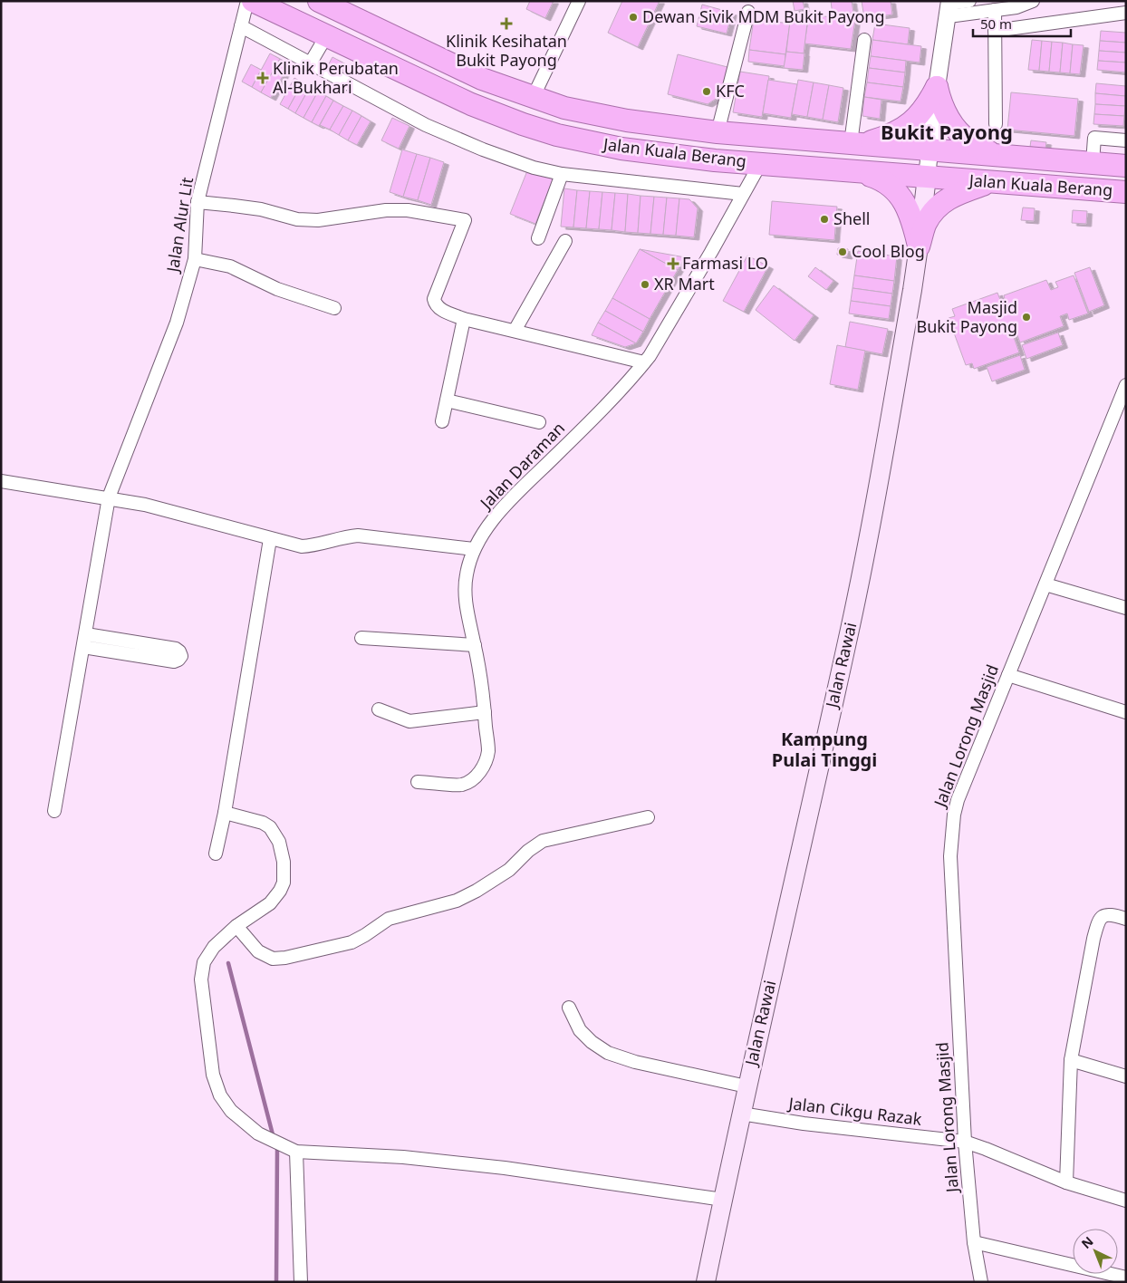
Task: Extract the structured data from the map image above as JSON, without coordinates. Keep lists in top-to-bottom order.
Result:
{
  "streets": {
    "highway": ["Jalan Kuala Berang"],
    "main road": ["Jalan Rawai"],
    "street": [
      "Jalan Alur Lit",
      "Jalan Daraman",
      "Jalan Lorong Masjid",
      "Jalan Cikgu Razak"
    ]
  },
  "crossings": [
    ["Jalan Kuala Berang", "Jalan Daraman"],
    ["Jalan Kuala Berang", "Jalan Rawai"],
    ["Jalan Rawai", "Jalan Cikgu Razak"],
    ["Jalan Lorong Masjid", "Jalan Cikgu Razak"]
  ],
  "districts": ["Bukit Payong", "Kampung Pulai Tinggi"],
  "places": {
    "other": [
      "Dewan Sivik MDM Bukit Payong",
      "KFC",
      "Shell",
      "Cool Blog",
      "XR Mart",
      "Masjid Bukit Payong"
    ],
    "health": ["Klinik Kesihatan Bukit Payong", "Klinik Perubatan Al-Bukhari", "Farmasi LO"]
  },
  "scale_bar": "50 m",
  "north": "top left"
}
